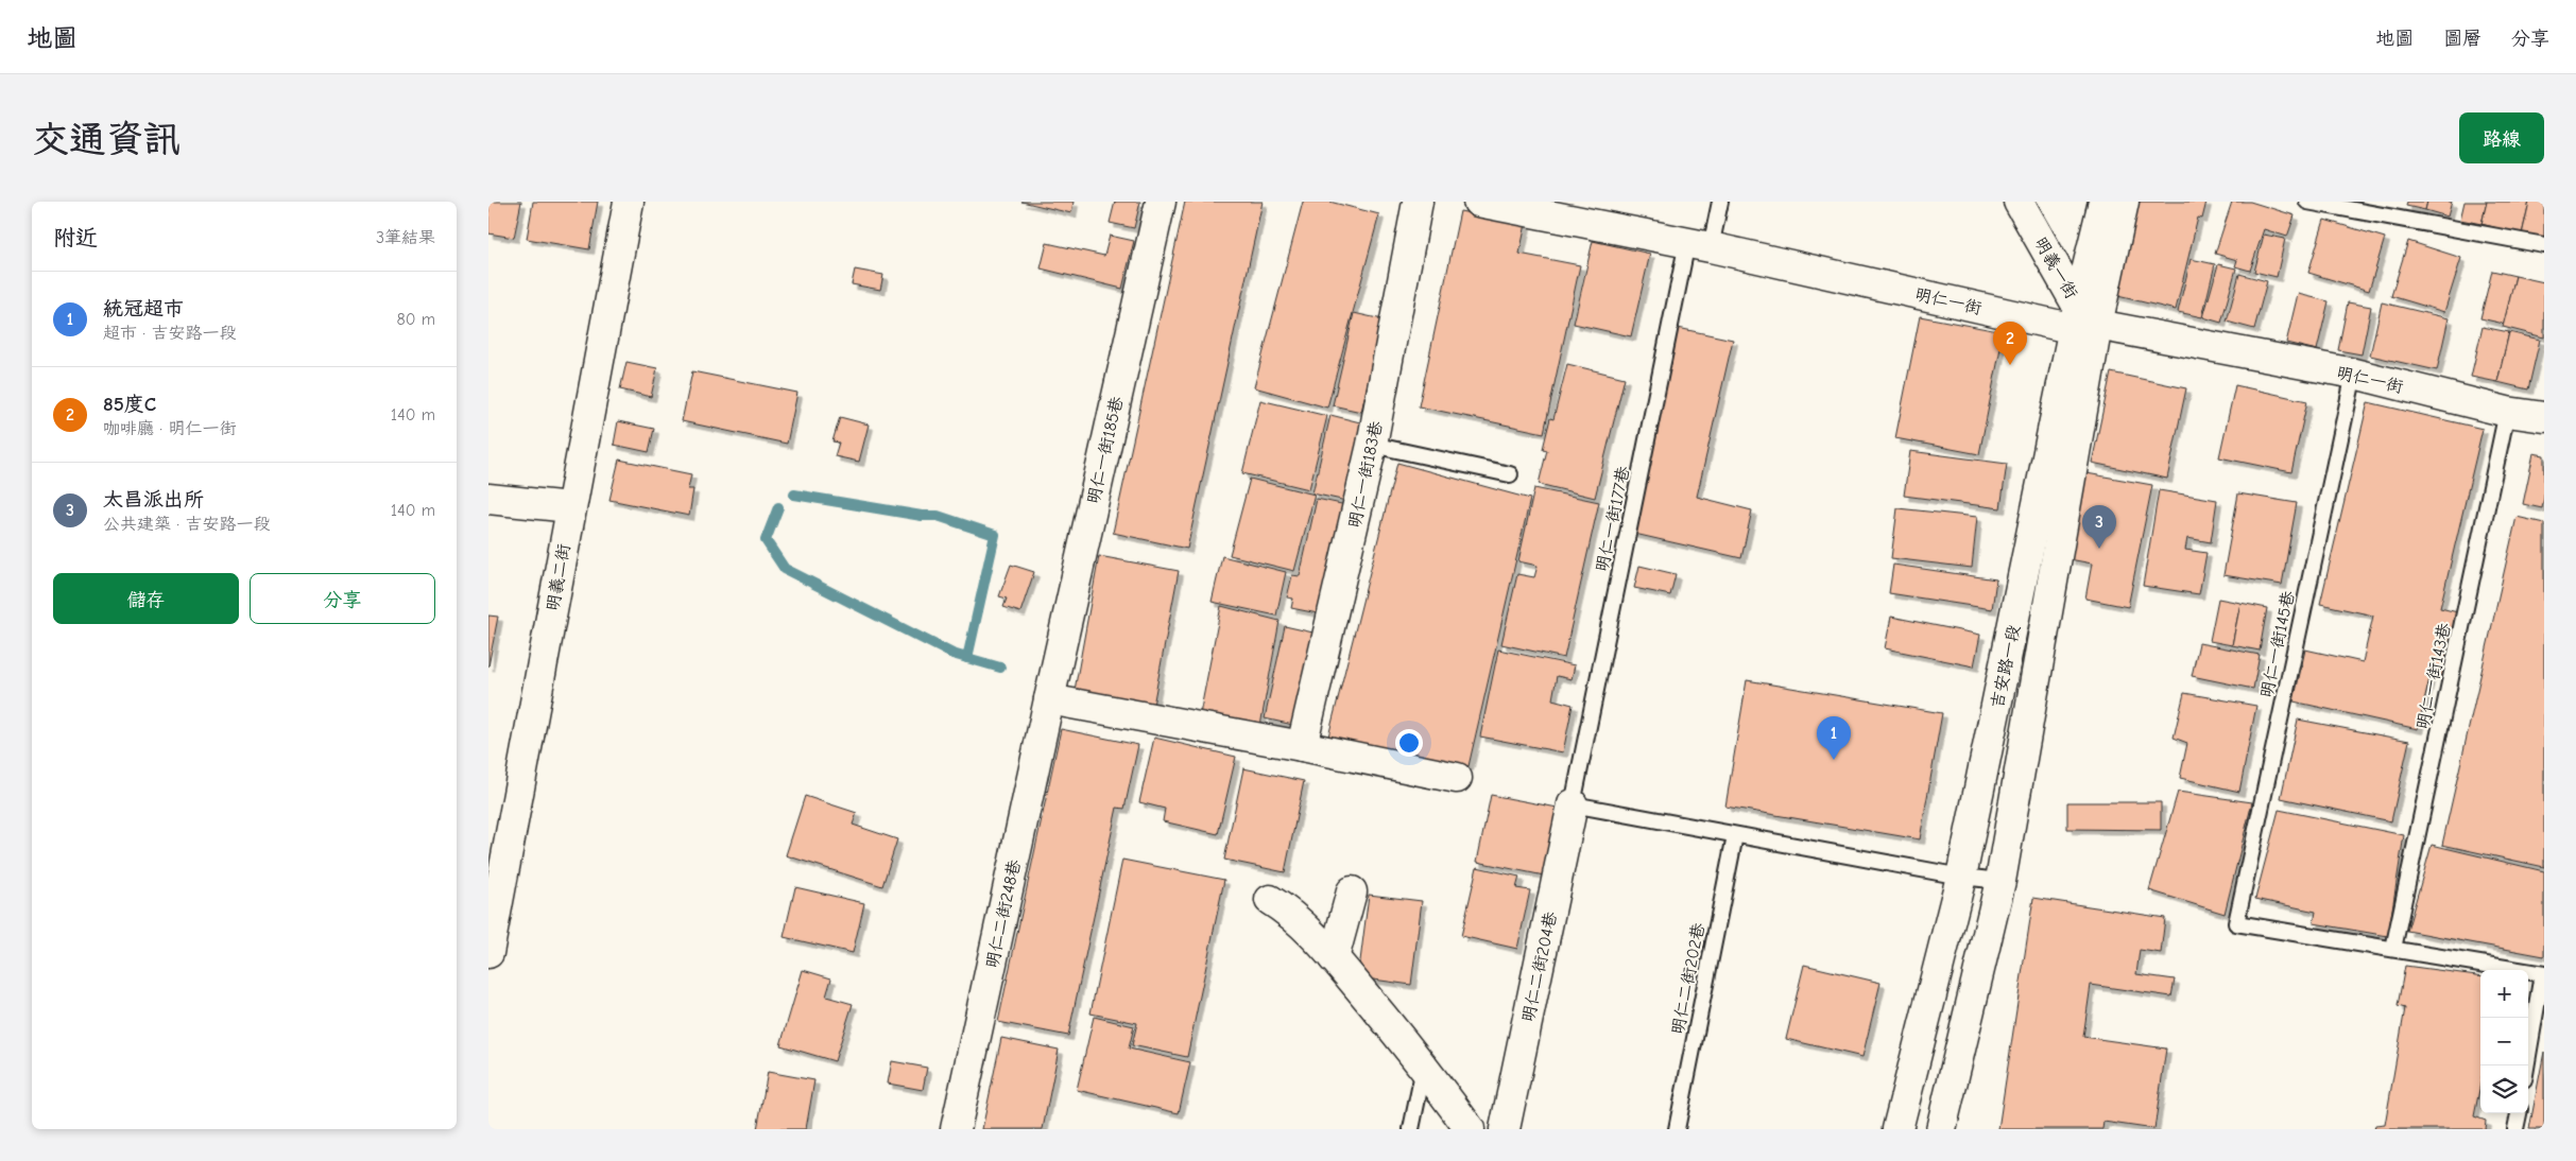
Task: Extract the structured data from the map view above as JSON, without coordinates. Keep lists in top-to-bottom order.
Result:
{
  "streets": {
    "street": [
      "明義一街",
      "明仁一街",
      "明仁一街185巷",
      "明仁一街183巷",
      "明義二街",
      "吉安路一段",
      "明仁二街248巷",
      "明仁二街204巷"
    ],
    "lane": [
      "明仁一街177巷",
      "明仁一街145巷",
      "明仁一街143巷",
      "明仁二街202巷"
    ]
  },
  "crossings": [
    ["明義一街", "明仁一街"],
    ["明義一街", "吉安路一段"],
    ["明仁一街", "明仁一街177巷"],
    ["明仁一街", "明仁一街145巷"],
    ["明仁一街", "吉安路一段"],
    ["明仁一街", "明仁一街143巷"],
    ["明仁一街185巷", "明仁二街248巷"],
    ["明仁一街177巷", "明仁二街204巷"],
    ["明仁一街145巷", "明仁一街143巷"]
  ],
  "page": {
    "header": "地圖",
    "nav": ["地圖", "圖層", "分享"],
    "buttons": [
      "路線",
      ["儲存", "分享"]
    ],
    "title": "交通資訊",
    "heading": ["附近", "3筆結果"],
    "list": [
      {
        "mark": "1",
        "name": "統冠超市",
        "note": "超市 · 吉安路一段",
        "value": "80 m"
      },
      {
        "mark": "2",
        "name": "85度C",
        "note": "咖啡廳 · 明仁一街",
        "value": "140 m"
      },
      {
        "mark": "3",
        "name": "太昌派出所",
        "note": "公共建築 · 吉安路一段",
        "value": "140 m"
      }
    ],
    "pins": ["2", "3", "1"],
    "map_buttons": ["+", "−"]
  }
}
